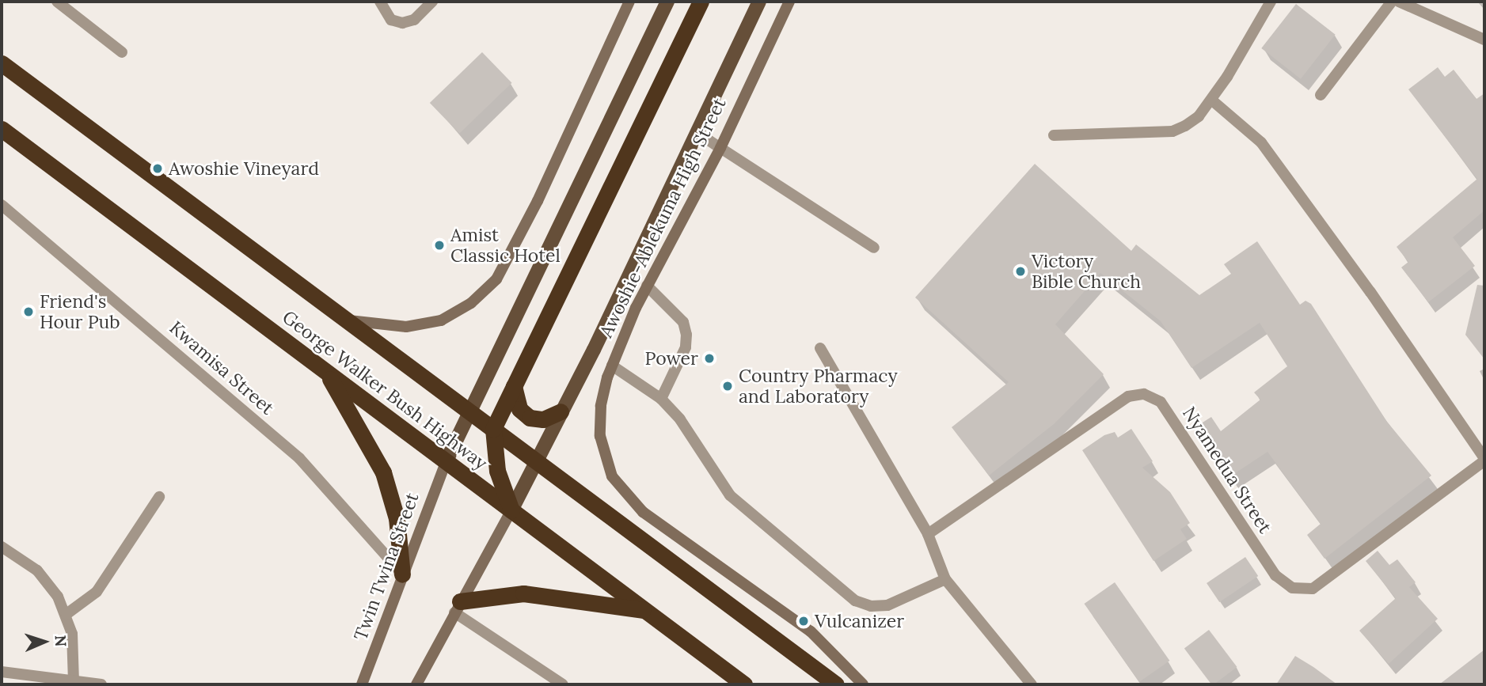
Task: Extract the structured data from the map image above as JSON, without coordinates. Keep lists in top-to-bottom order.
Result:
{
  "streets": {
    "highway": ["George Walker Bush Highway"],
    "main road": ["Awoshie-Ablekuma High Street"],
    "street": ["Kwamisa Street", "Nyamedua Street", "Twin Twina Street"]
  },
  "crossings": [
    ["Awoshie-Ablekuma High Street", "George Walker Bush Highway"],
    ["Kwamisa Street", "Twin Twina Street"],
    ["George Walker Bush Highway", "Twin Twina Street"]
  ],
  "places": [
    "Awoshie Vineyard",
    "Amist Classic Hotel",
    "Victory Bible Church",
    "Friend's Hour Pub",
    "Power",
    "Country Pharmacy and Laboratory",
    "Vulcanizer"
  ],
  "north": "right"
}
